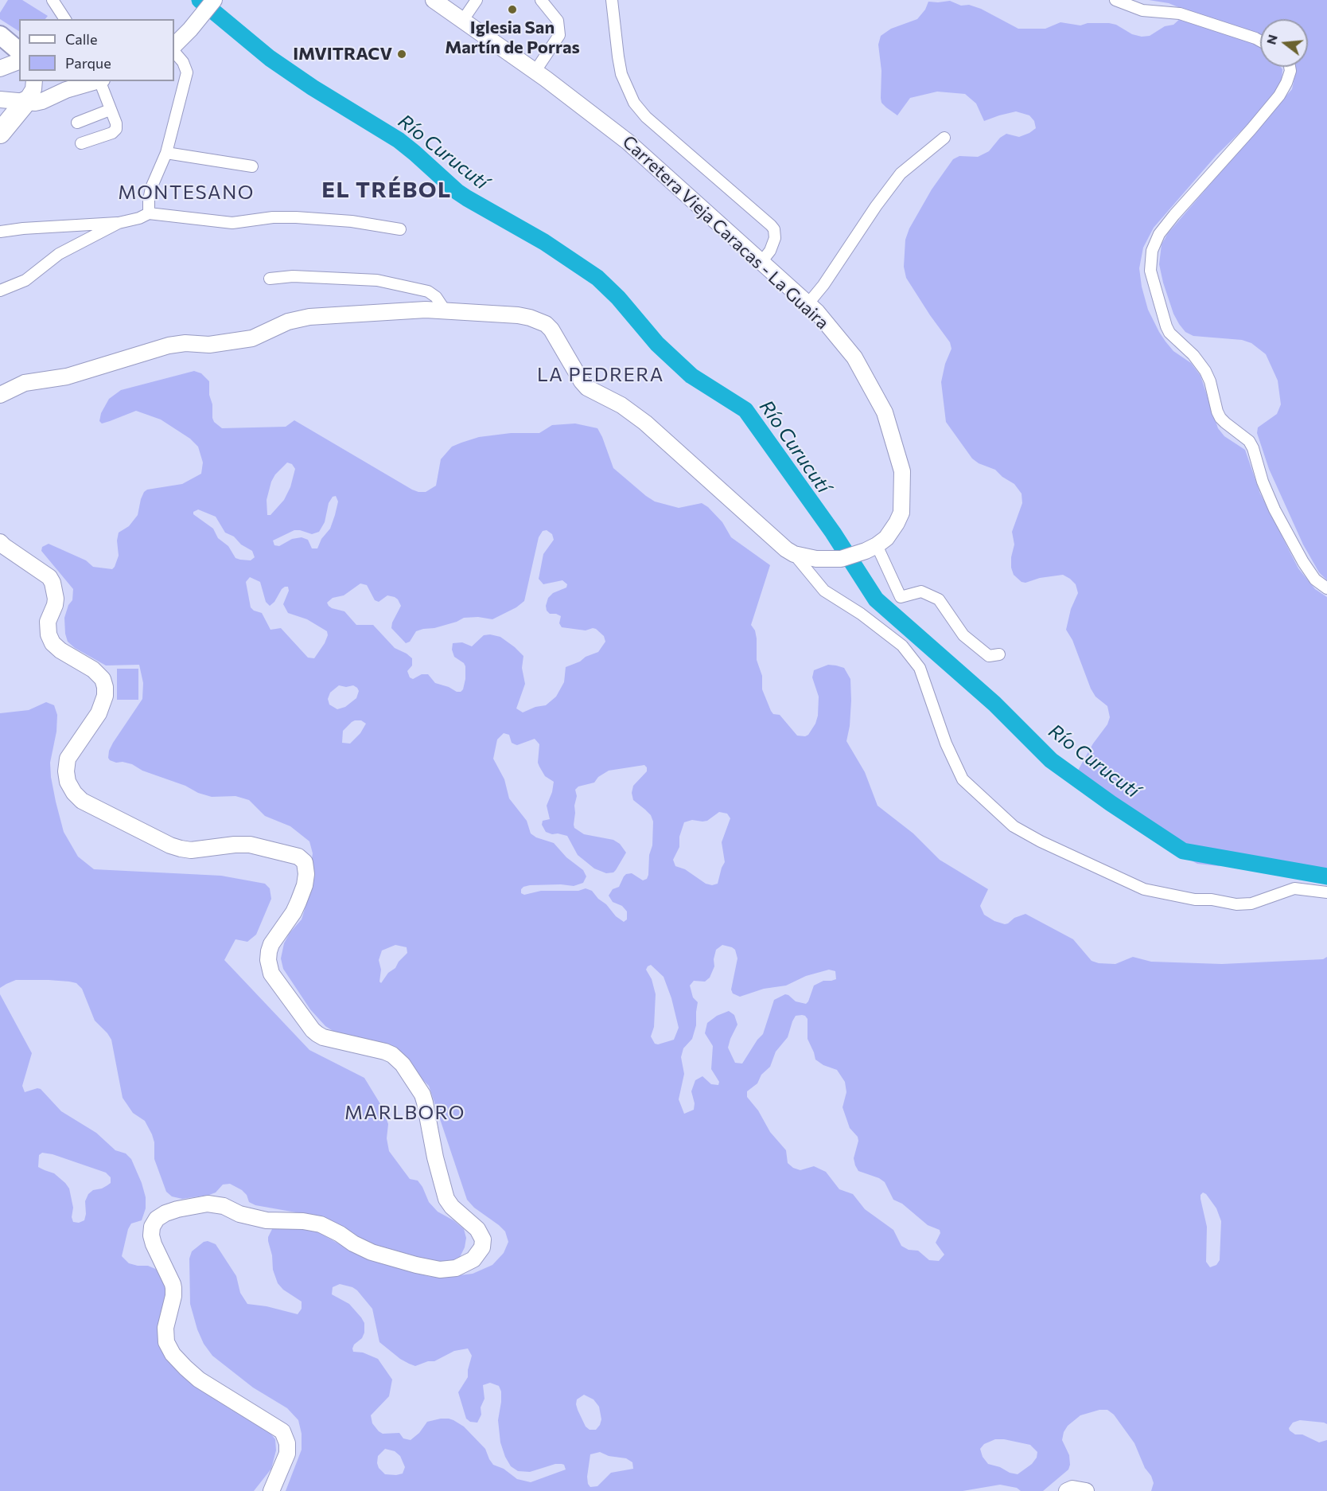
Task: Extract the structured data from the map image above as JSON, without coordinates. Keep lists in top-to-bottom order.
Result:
{
  "streets": {
    "main road": ["Carretera Vieja Caracas - La Guaira"]
  },
  "districts": [
    "EL TRÉBOL",
    "MONTESANO",
    "LA PEDRERA",
    "MARLBORO"
  ],
  "water": ["Río Curucutí"],
  "places": ["Iglesia San Martín de Porras", "IMVITRACV"],
  "legend": ["Calle", "Parque"],
  "north": "left"
}
